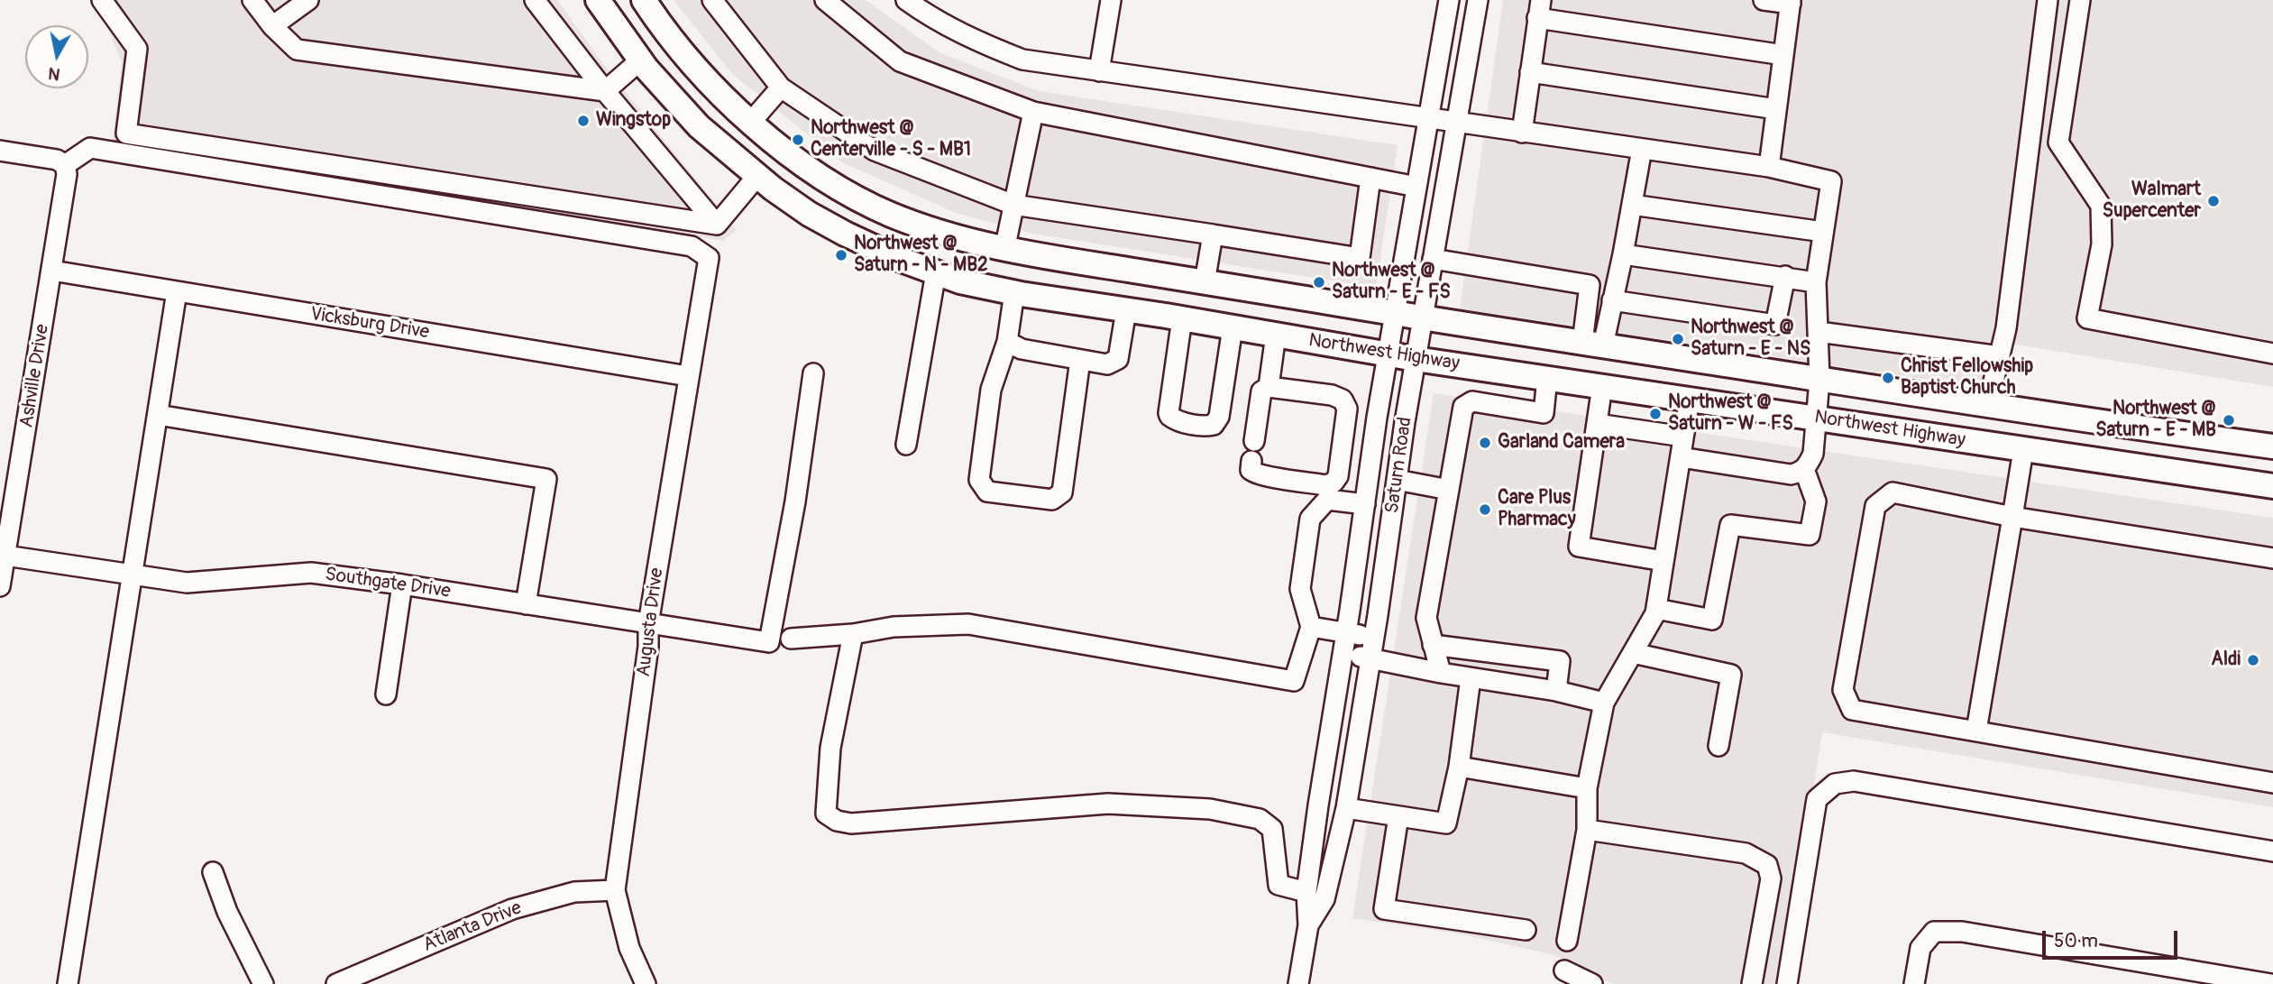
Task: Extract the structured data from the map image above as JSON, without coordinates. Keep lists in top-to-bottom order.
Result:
{
  "streets": {
    "main road": ["Northwest Highway"],
    "street": [
      "Vicksburg Drive",
      "Ashville Drive",
      "Saturn Road",
      "Southgate Drive",
      "Augusta Drive",
      "Atlanta Drive"
    ]
  },
  "crossings": [
    ["Vicksburg Drive", "Ashville Drive"],
    ["Vicksburg Drive", "Augusta Drive"],
    ["Northwest Highway", "Saturn Road"],
    ["Ashville Drive", "Southgate Drive"],
    ["Ashville Drive", "Augusta Drive"],
    ["Southgate Drive", "Augusta Drive"],
    ["Augusta Drive", "Atlanta Drive"]
  ],
  "places": [
    "Wingstop",
    "Northwest @ Centerville - S - MB1",
    "Walmart Supercenter",
    "Northwest @ Saturn - N - MB2",
    "Northwest @ Saturn - E - FS",
    "Northwest @ Saturn - E - NS",
    "Christ Fellowship Baptist Church",
    "Northwest @ Saturn - W - FS",
    "Northwest @ Saturn - E - MB",
    "Garland Camera",
    "Care Plus Pharmacy",
    "Aldi"
  ],
  "scale_bar": "50 m",
  "north": "bottom"
}
